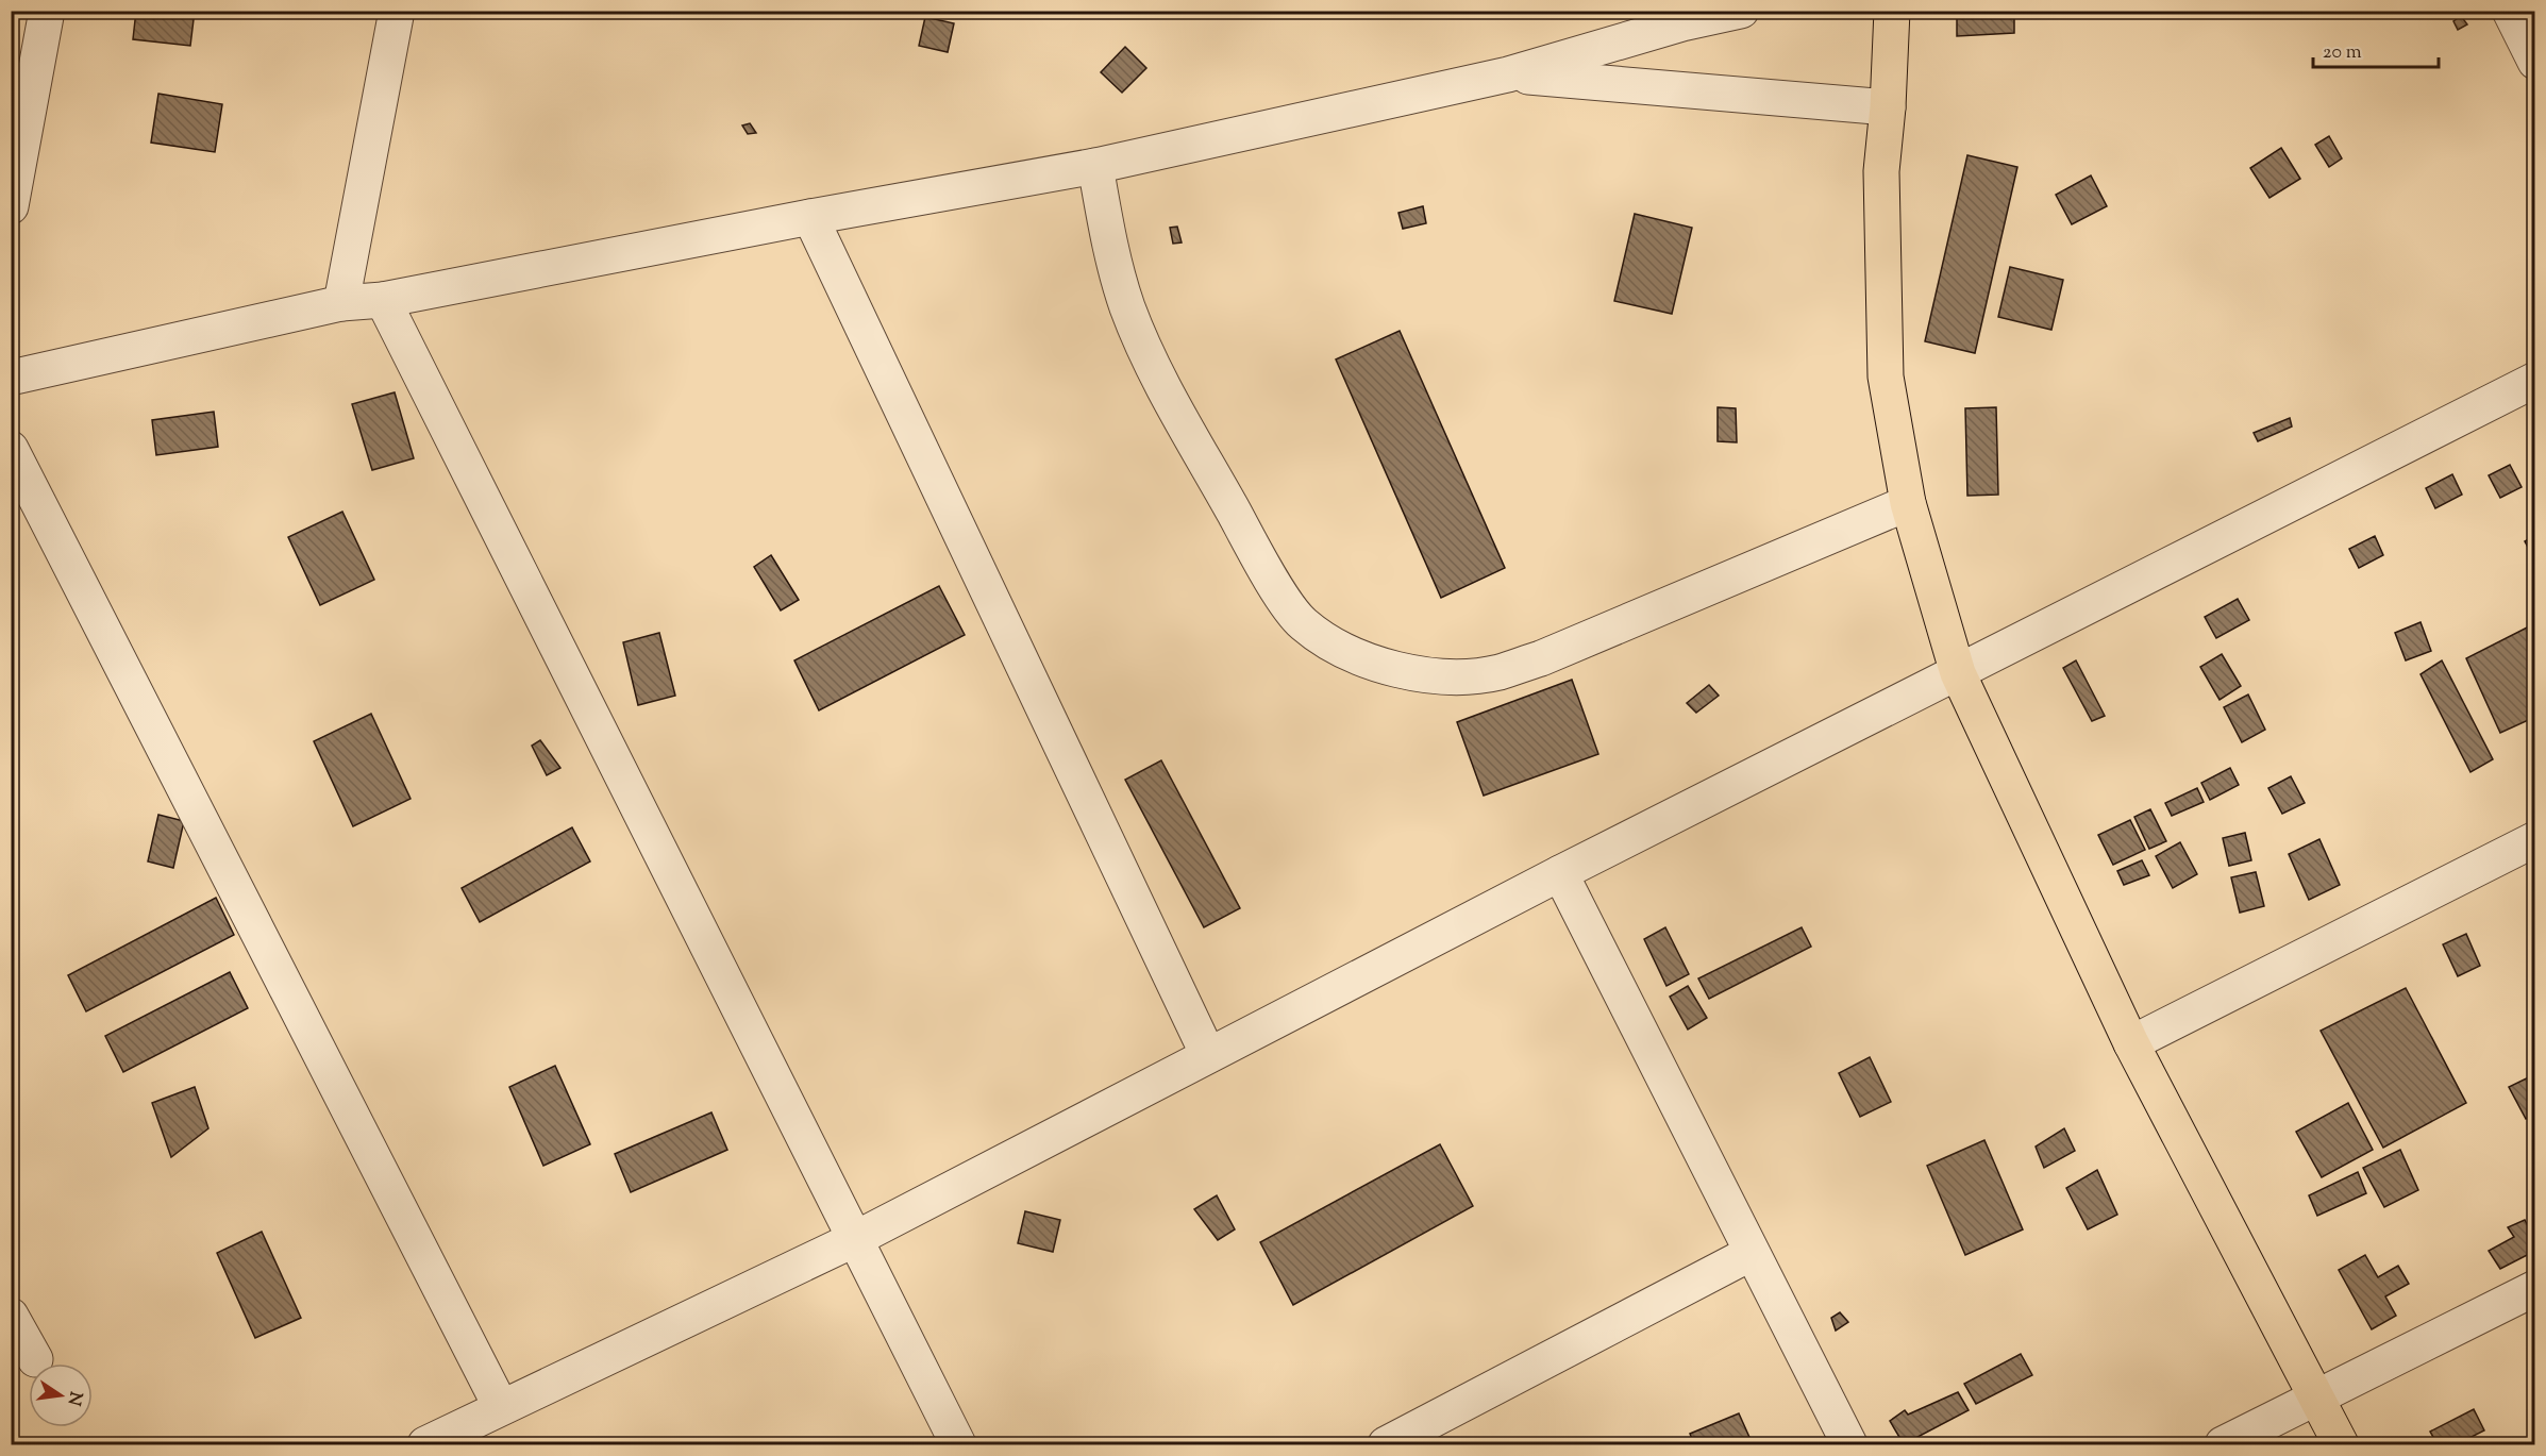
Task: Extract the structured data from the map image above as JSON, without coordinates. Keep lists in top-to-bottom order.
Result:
{
  "scale_bar": "20 m",
  "north": "right"
}
